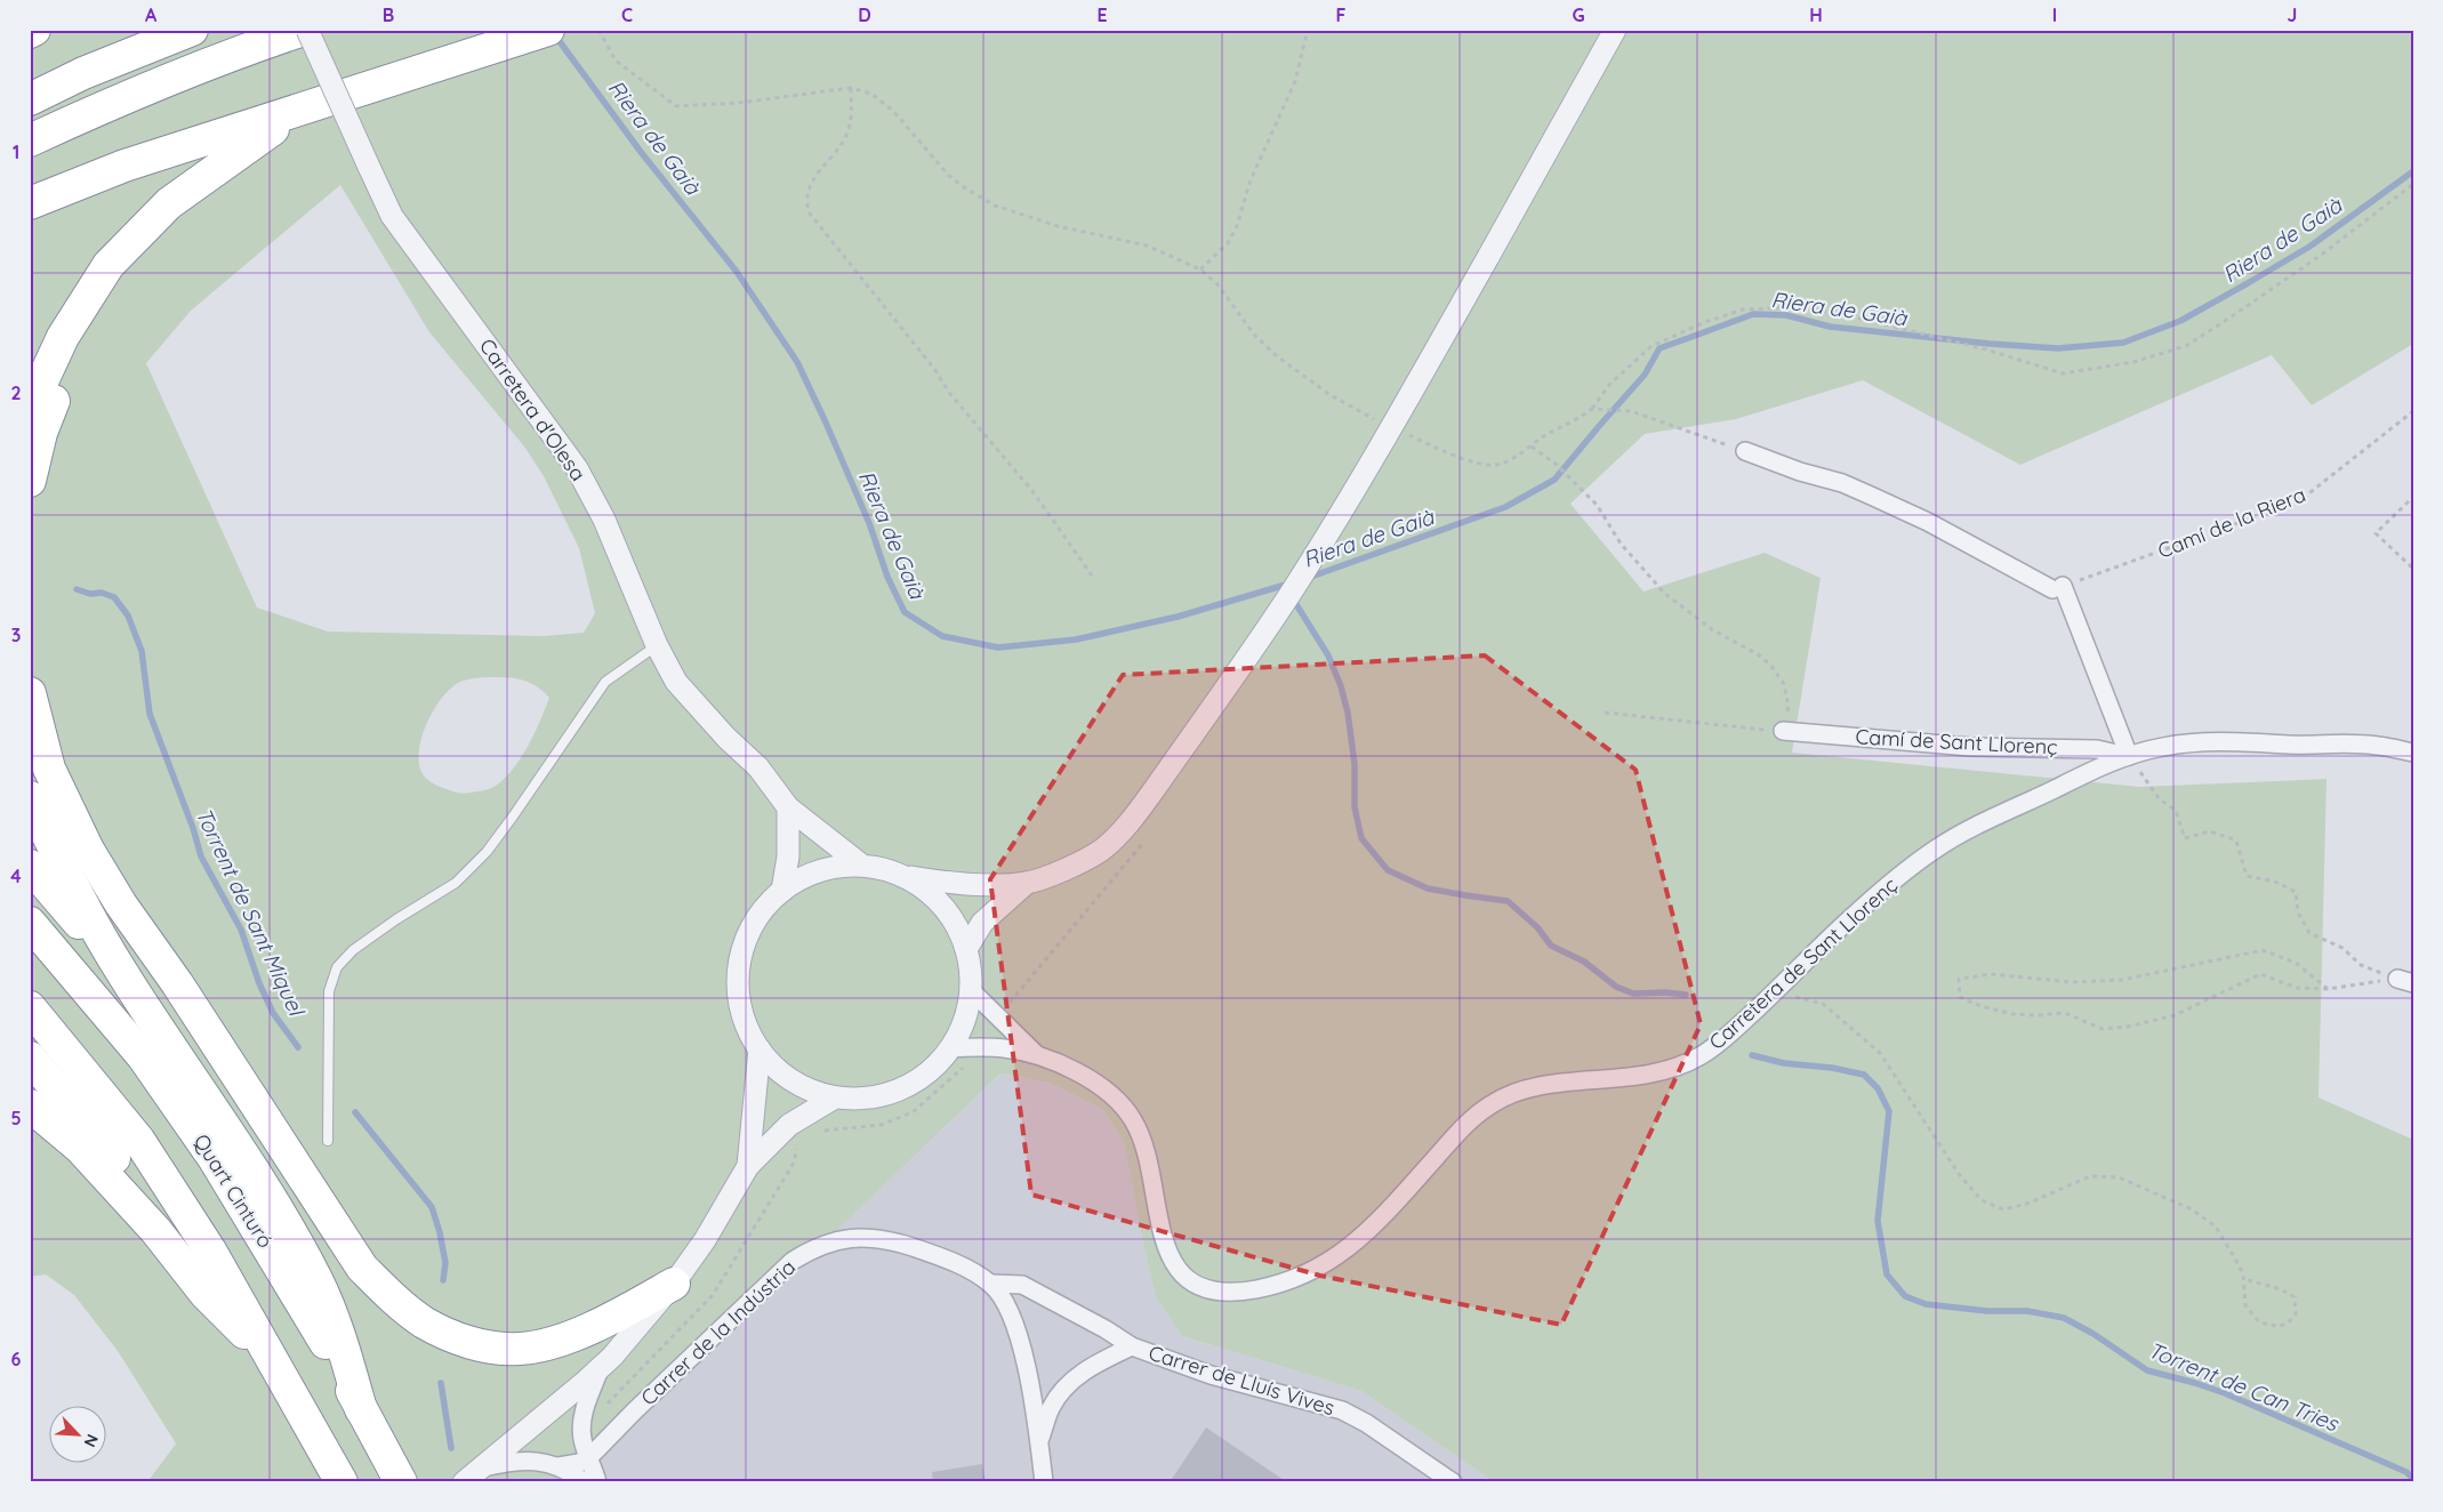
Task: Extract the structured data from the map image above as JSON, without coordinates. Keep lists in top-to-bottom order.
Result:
{
  "streets": {
    "highway": ["Quart Cinturó"],
    "street": [
      "Carretera d'Olesa",
      "Camí de Sant Llorenç",
      "Carretera de Sant Llorenç",
      "Carrer de la Indústria",
      "Carrer de Lluís Vives"
    ],
    "path": ["Camí de la Riera"]
  },
  "crossings": [
    ["Camí de Sant Llorenç", "Carretera de Sant Llorenç"],
    ["Carrer de la Indústria", "Carrer de Lluís Vives"]
  ],
  "water": ["Riera de Gaià", "Torrent de Sant Miquel", "Torrent de Can Tries"],
  "north": "bottom right",
  "grid": {
    "columns": [
      "A",
      "B",
      "C",
      "D",
      "E",
      "F",
      "G",
      "H",
      "I",
      "J"
    ],
    "rows": [
      "1",
      "2",
      "3",
      "4",
      "5",
      "6"
    ]
  }
}
